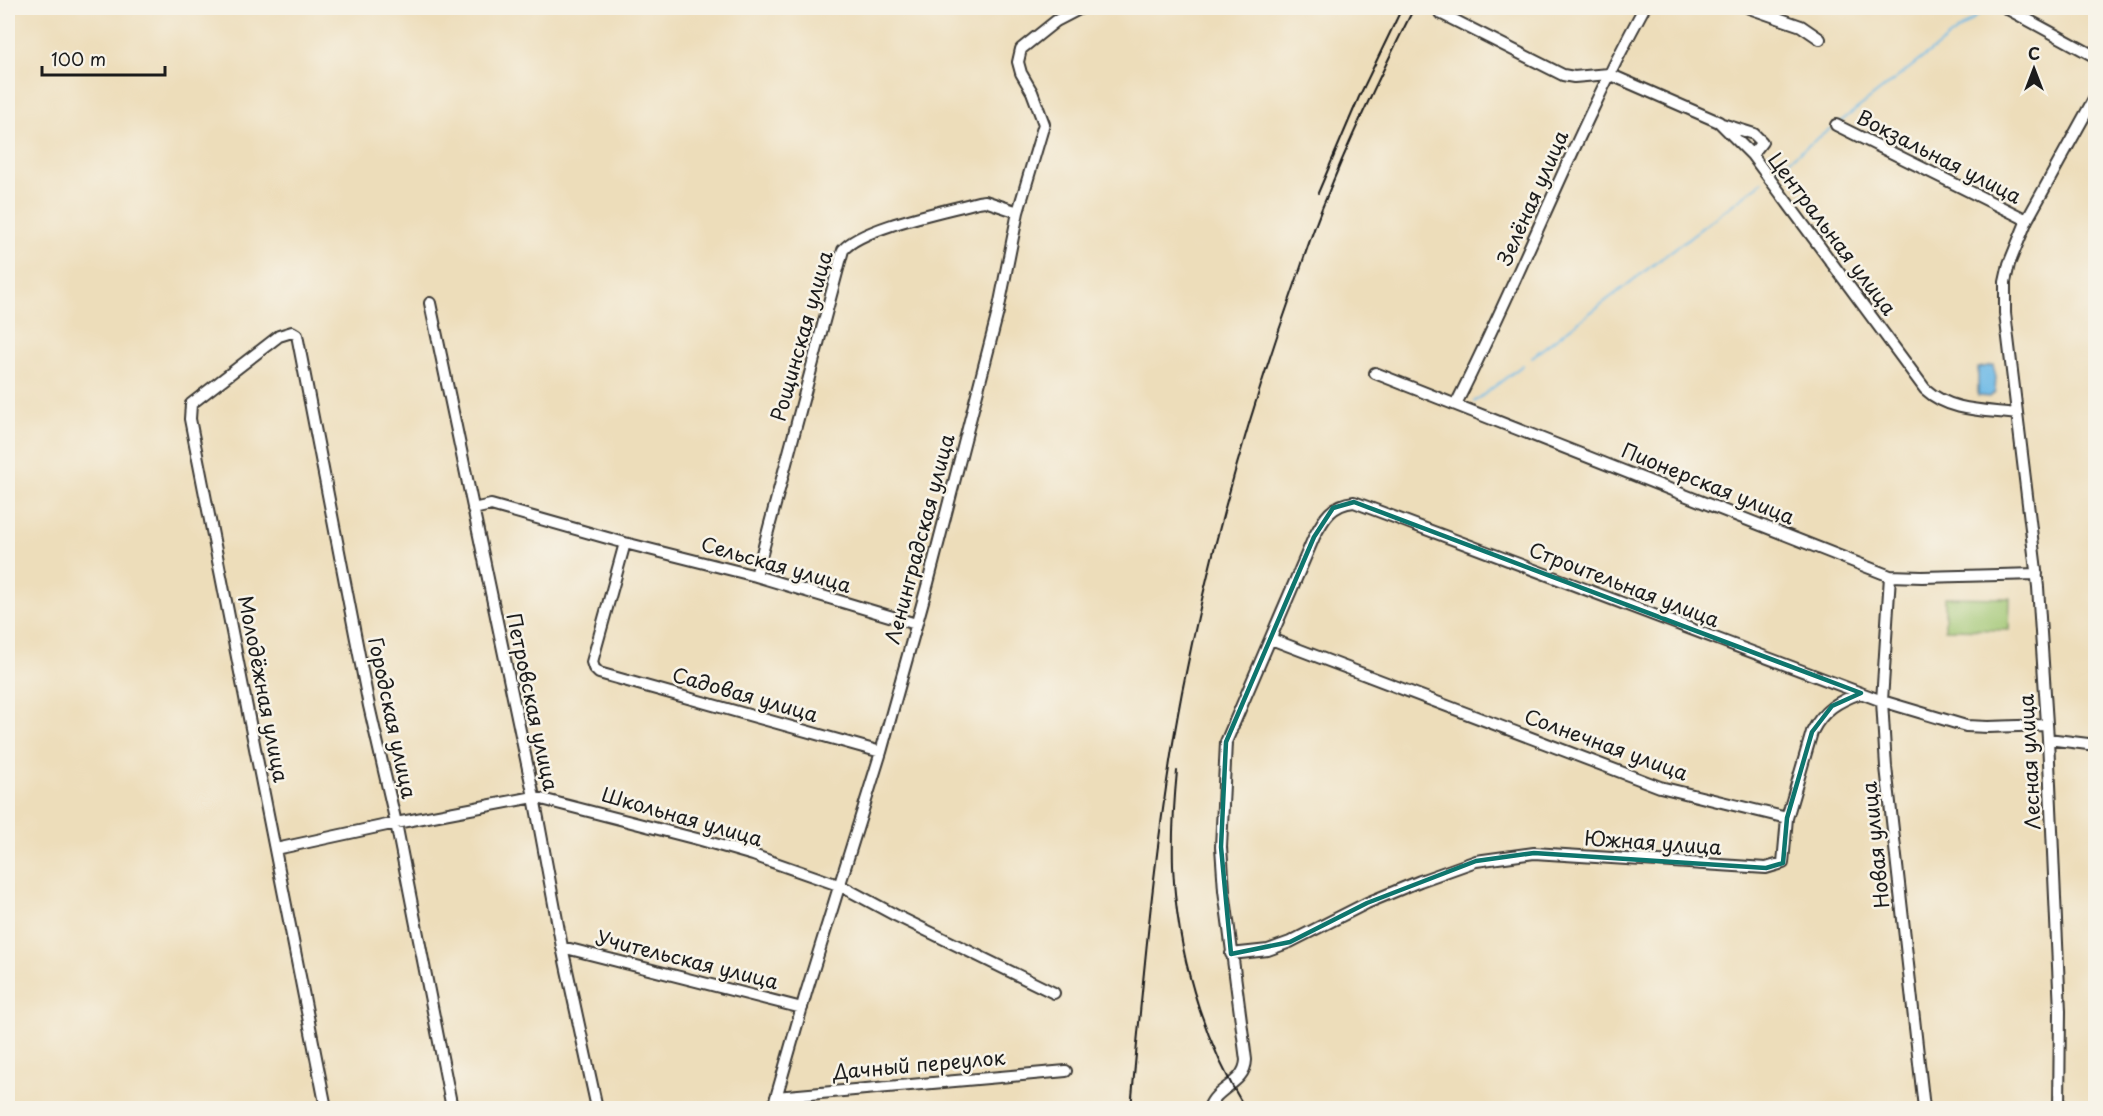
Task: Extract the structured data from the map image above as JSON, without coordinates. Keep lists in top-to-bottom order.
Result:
{
  "streets": {
    "street": [
      "Вокзальная улица",
      "Зелёная улица",
      "Центральная улица",
      "Рощинская улица",
      "Пионерская улица",
      "Ленинградская улица",
      "Сельская улица",
      "Строительная улица",
      "Молодёжная улица",
      "Садовая улица",
      "Петровская улица",
      "Городская улица",
      "Солнечная улица",
      "Лесная улица",
      "Школьная улица",
      "Южная улица",
      "Новая улица",
      "Учительская улица",
      "Дачный переулок"
    ]
  },
  "crossings": [
    ["Вокзальная улица", "Лесная улица"],
    ["Зелёная улица", "Центральная улица"],
    ["Зелёная улица", "Пионерская улица"],
    ["Центральная улица", "Лесная улица"],
    ["Рощинская улица", "Ленинградская улица"],
    ["Рощинская улица", "Сельская улица"],
    ["Пионерская улица", "Лесная улица"],
    ["Пионерская улица", "Новая улица"],
    ["Ленинградская улица", "Сельская улица"],
    ["Ленинградская улица", "Садовая улица"],
    ["Ленинградская улица", "Школьная улица"],
    ["Ленинградская улица", "Учительская улица"],
    ["Ленинградская улица", "Дачный переулок"],
    ["Сельская улица", "Садовая улица"],
    ["Сельская улица", "Петровская улица"],
    ["Строительная улица", "Солнечная улица"],
    ["Строительная улица", "Лесная улица"],
    ["Строительная улица", "Южная улица"],
    ["Строительная улица", "Новая улица"],
    ["Молодёжная улица", "Городская улица"],
    ["Молодёжная улица", "Школьная улица"],
    ["Петровская улица", "Школьная улица"],
    ["Петровская улица", "Учительская улица"],
    ["Городская улица", "Школьная улица"],
    ["Солнечная улица", "Южная улица"]
  ],
  "scale_bar": "100 m",
  "north": "top"
}
